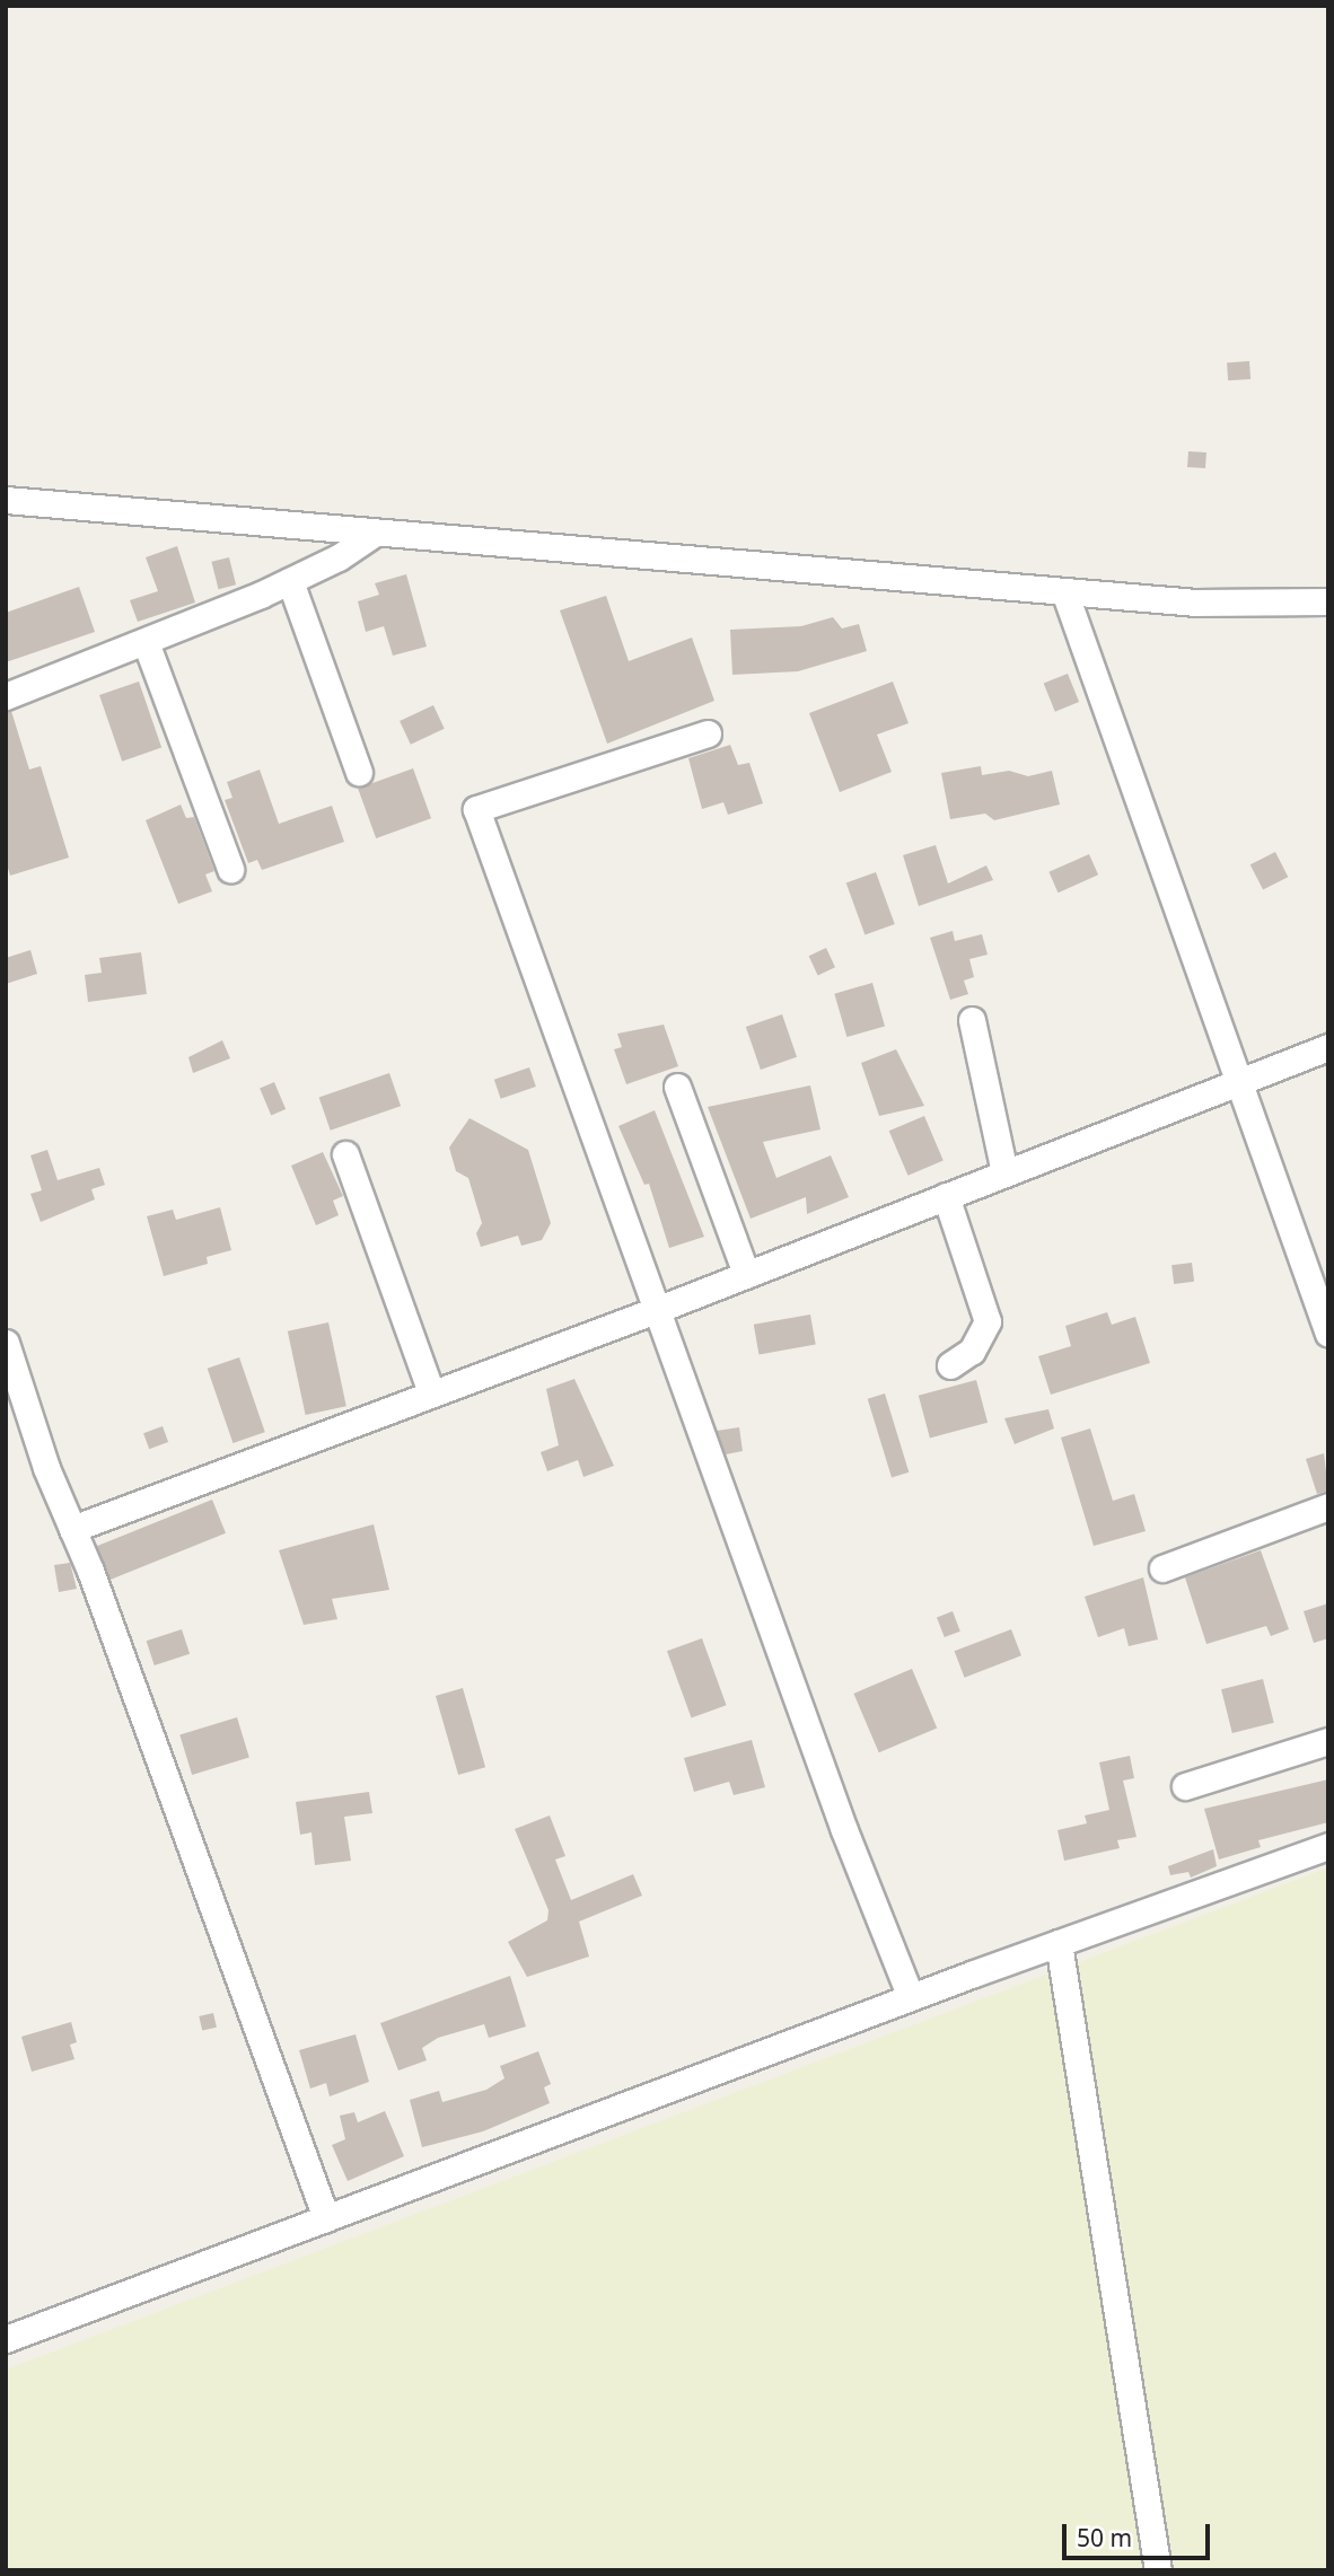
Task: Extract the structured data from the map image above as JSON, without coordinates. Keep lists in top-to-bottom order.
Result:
{
  "scale_bar": "50 m"
}
